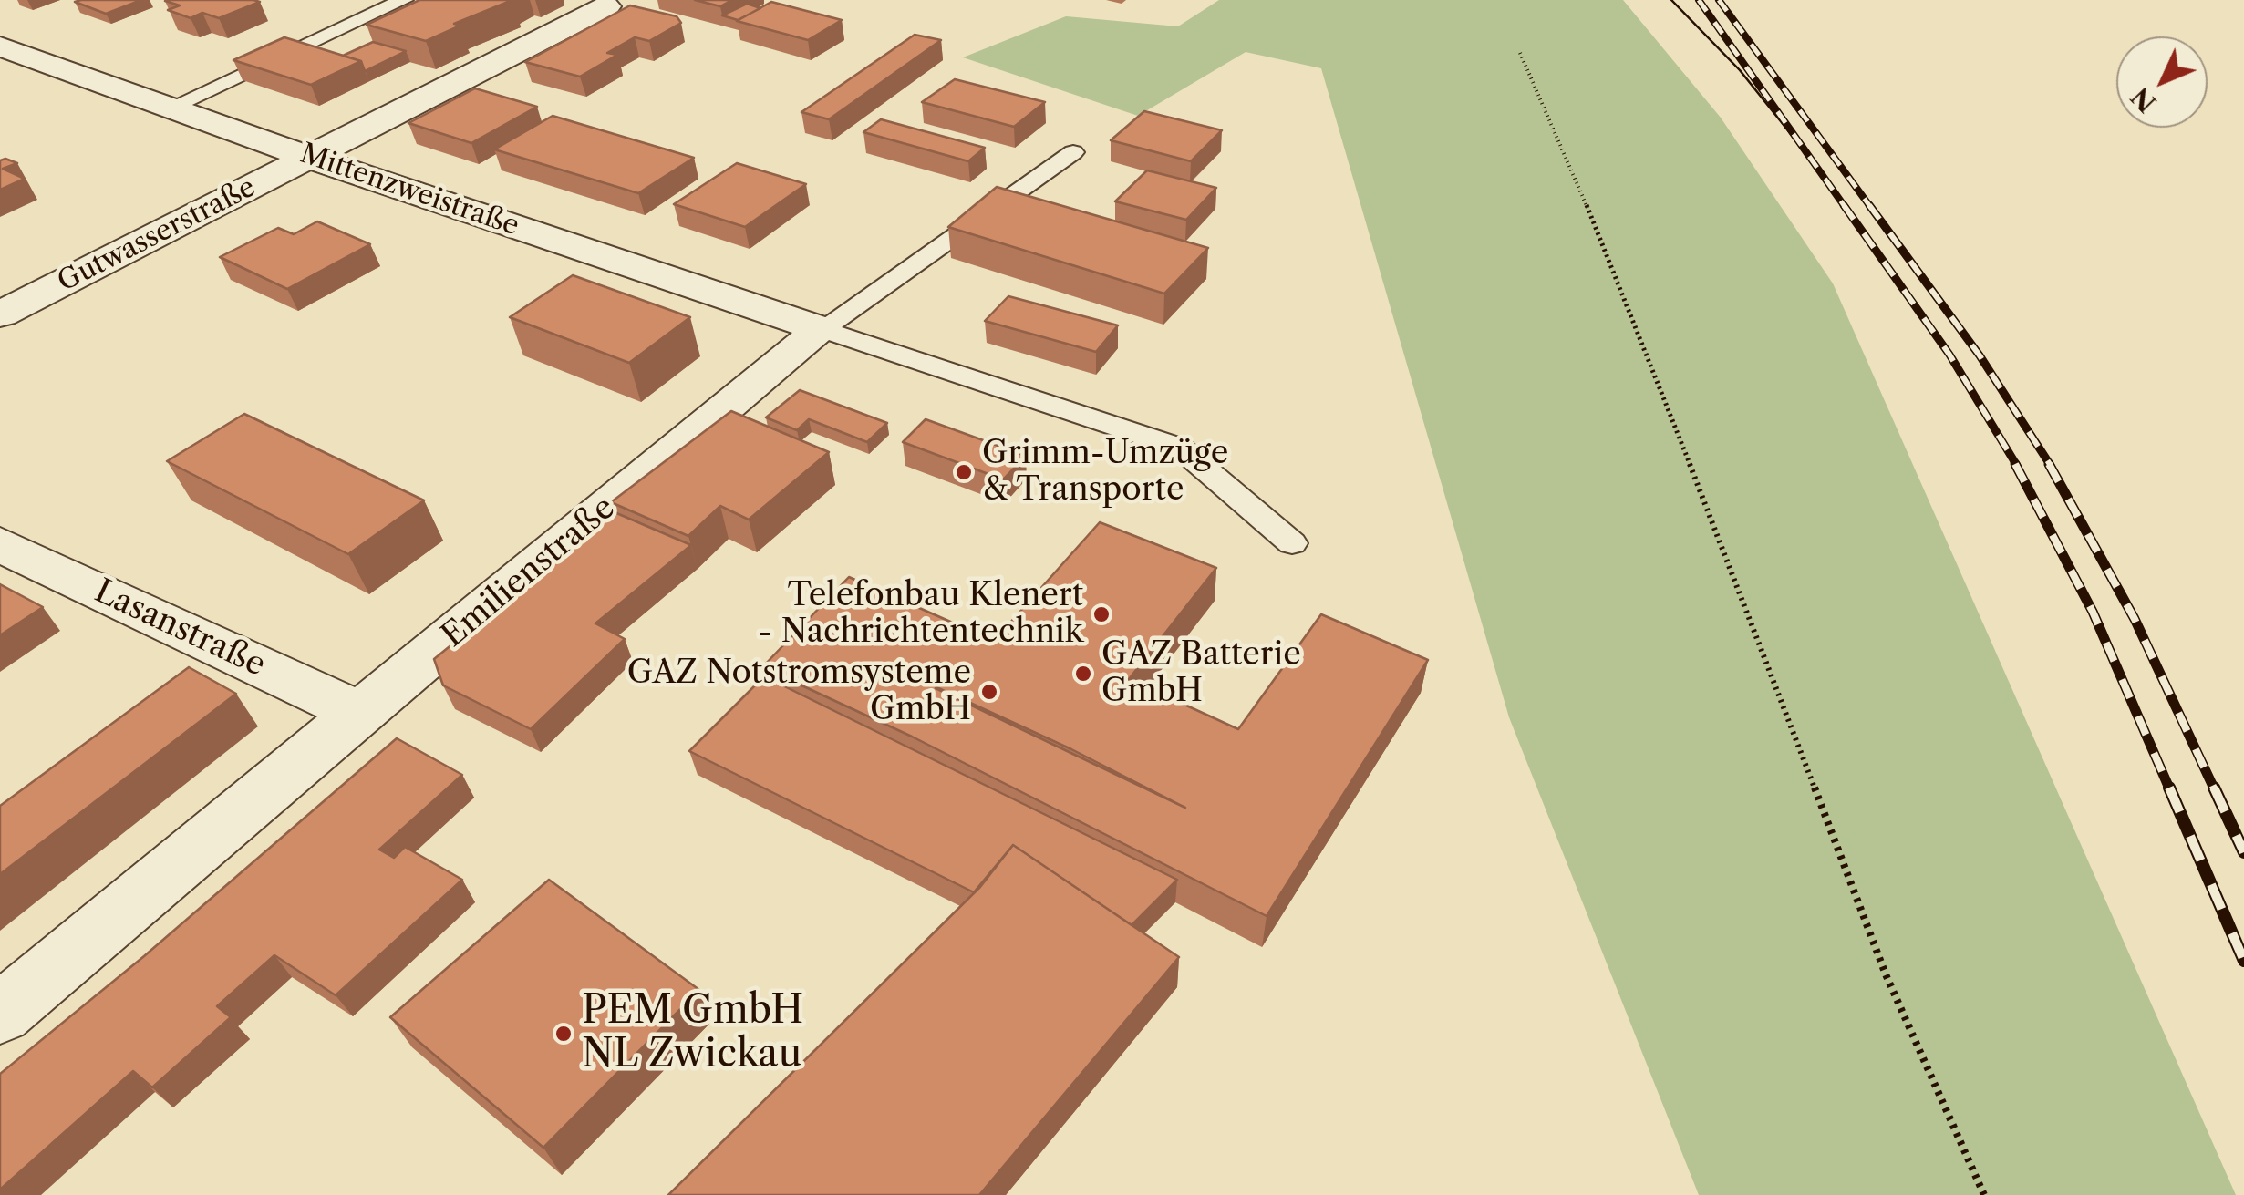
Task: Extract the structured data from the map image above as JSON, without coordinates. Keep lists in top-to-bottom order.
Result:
{
  "streets": {
    "street": [
      "Mittenzweistraße",
      "Gutwasserstraße",
      "Emilienstraße",
      "Lasanstraße"
    ]
  },
  "crossings": [
    ["Mittenzweistraße", "Gutwasserstraße"],
    ["Mittenzweistraße", "Emilienstraße"],
    ["Emilienstraße", "Lasanstraße"]
  ],
  "places": [
    "Grimm-Umzüge & Transporte",
    "Telefonbau Klenert - Nachrichtentechnik",
    "GAZ Batterie GmbH",
    "GAZ Notstromsysteme GmbH",
    "PEM GmbH NL Zwickau"
  ],
  "north": "bottom left"
}
